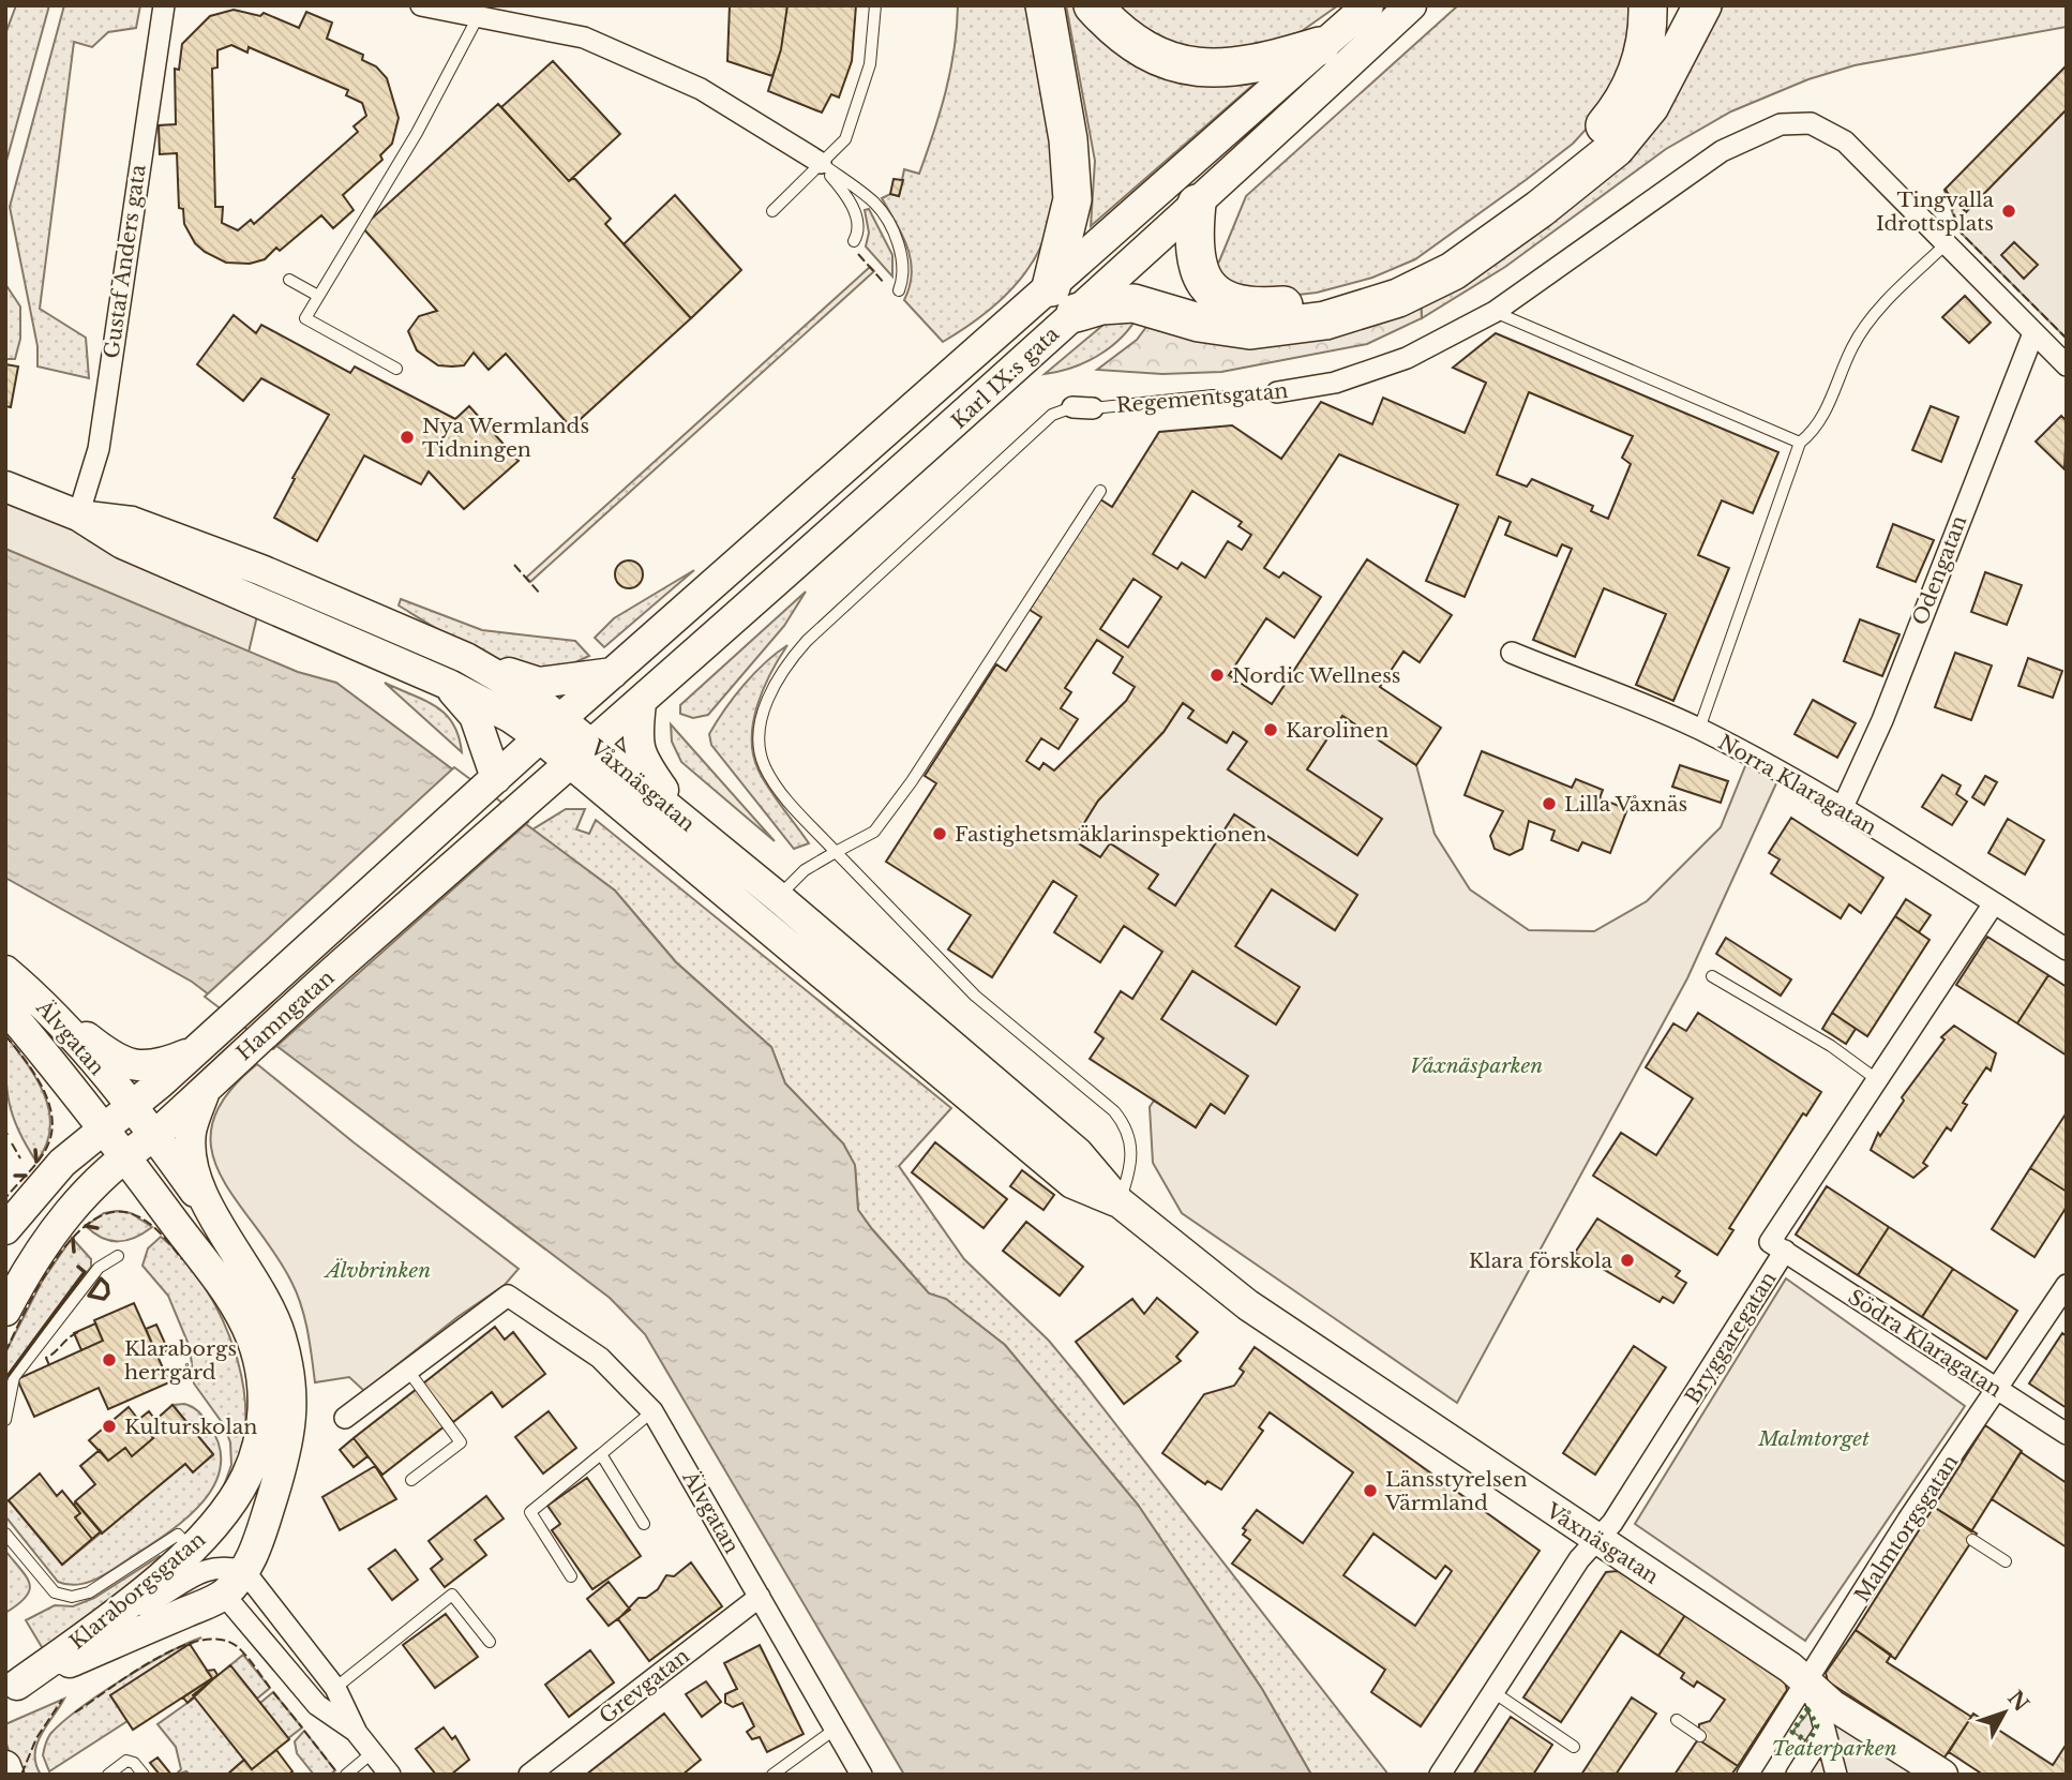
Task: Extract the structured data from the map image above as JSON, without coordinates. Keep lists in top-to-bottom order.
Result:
{
  "streets": {
    "street": [
      "Gustaf Anders gata",
      "Karl IX:s gata",
      "Regementsgatan",
      "Odengatan",
      "Norra Klaragatan",
      "Våxnäsgatan",
      "Hamngatan",
      "Älvgatan",
      "Bryggaregatan",
      "Södra Klaragatan",
      "Malmtorgsgatan",
      "Klaraborgsgatan",
      "Grevgatan"
    ]
  },
  "crossings": [
    ["Gustaf Anders gata", "Våxnäsgatan"],
    ["Karl IX:s gata", "Våxnäsgatan"],
    ["Karl IX:s gata", "Hamngatan"],
    ["Regementsgatan", "Odengatan"],
    ["Regementsgatan", "Våxnäsgatan"],
    ["Odengatan", "Norra Klaragatan"],
    ["Norra Klaragatan", "Bryggaregatan"],
    ["Våxnäsgatan", "Hamngatan"],
    ["Våxnäsgatan", "Bryggaregatan"],
    ["Våxnäsgatan", "Malmtorgsgatan"],
    ["Hamngatan", "Älvgatan"],
    ["Hamngatan", "Klaraborgsgatan"],
    ["Älvgatan", "Klaraborgsgatan"],
    ["Älvgatan", "Grevgatan"],
    ["Bryggaregatan", "Södra Klaragatan"],
    ["Södra Klaragatan", "Malmtorgsgatan"]
  ],
  "parks": [
    "Våxnäsparken",
    "Älvbrinken",
    "Malmtorget",
    "Teaterparken"
  ],
  "places": [
    "Tingvalla Idrottsplats",
    "Nya Wermlands Tidningen",
    "Nordic Wellness",
    "Karolinen",
    "Lilla Våxnäs",
    "Fastighetsmäklarinspektionen",
    "Klara förskola",
    "Klaraborgs herrgård",
    "Kulturskolan",
    "Länsstyrelsen Värmland"
  ],
  "north": "top right"
}
